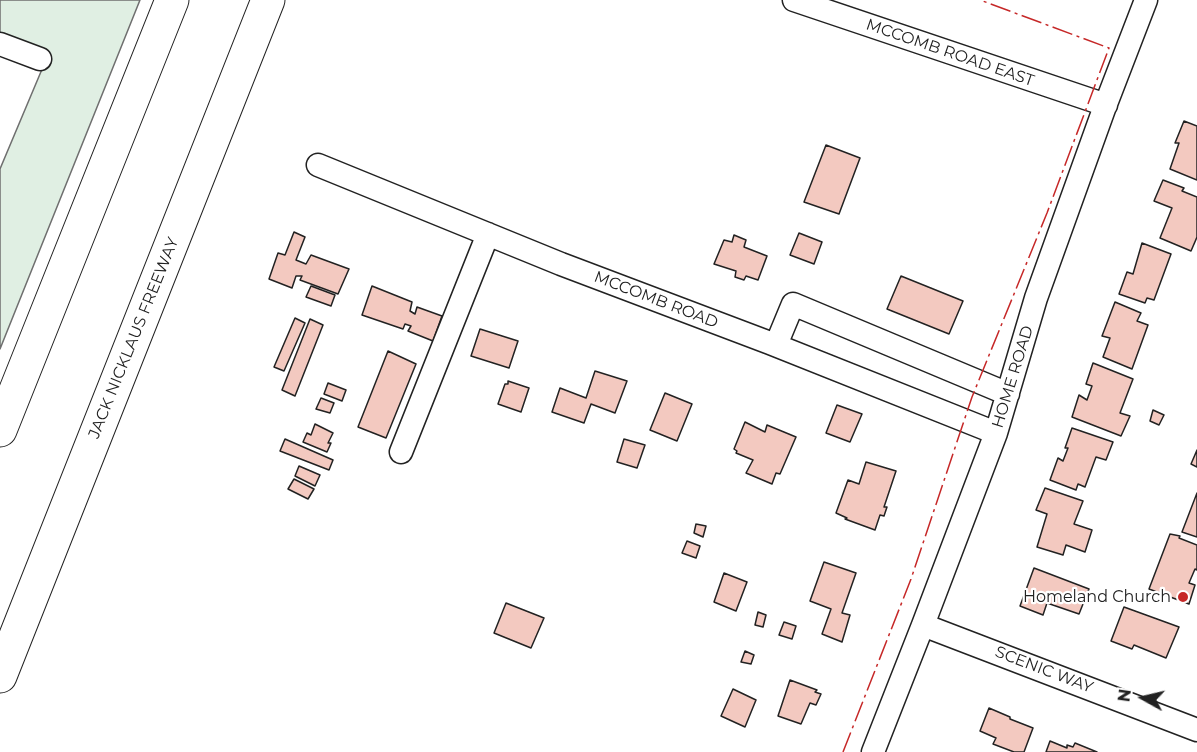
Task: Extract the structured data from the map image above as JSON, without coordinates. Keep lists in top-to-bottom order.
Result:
{
  "streets": {
    "highway": ["JACK NICKLAUS FREEWAY"],
    "street": [
      "MCCOMB ROAD EAST",
      "MCCOMB ROAD",
      "HOME ROAD",
      "SCENIC WAY"
    ]
  },
  "crossings": [
    ["MCCOMB ROAD EAST", "HOME ROAD"],
    ["MCCOMB ROAD", "HOME ROAD"],
    ["HOME ROAD", "SCENIC WAY"]
  ],
  "places": ["Homeland Church"],
  "north": "left"
}
